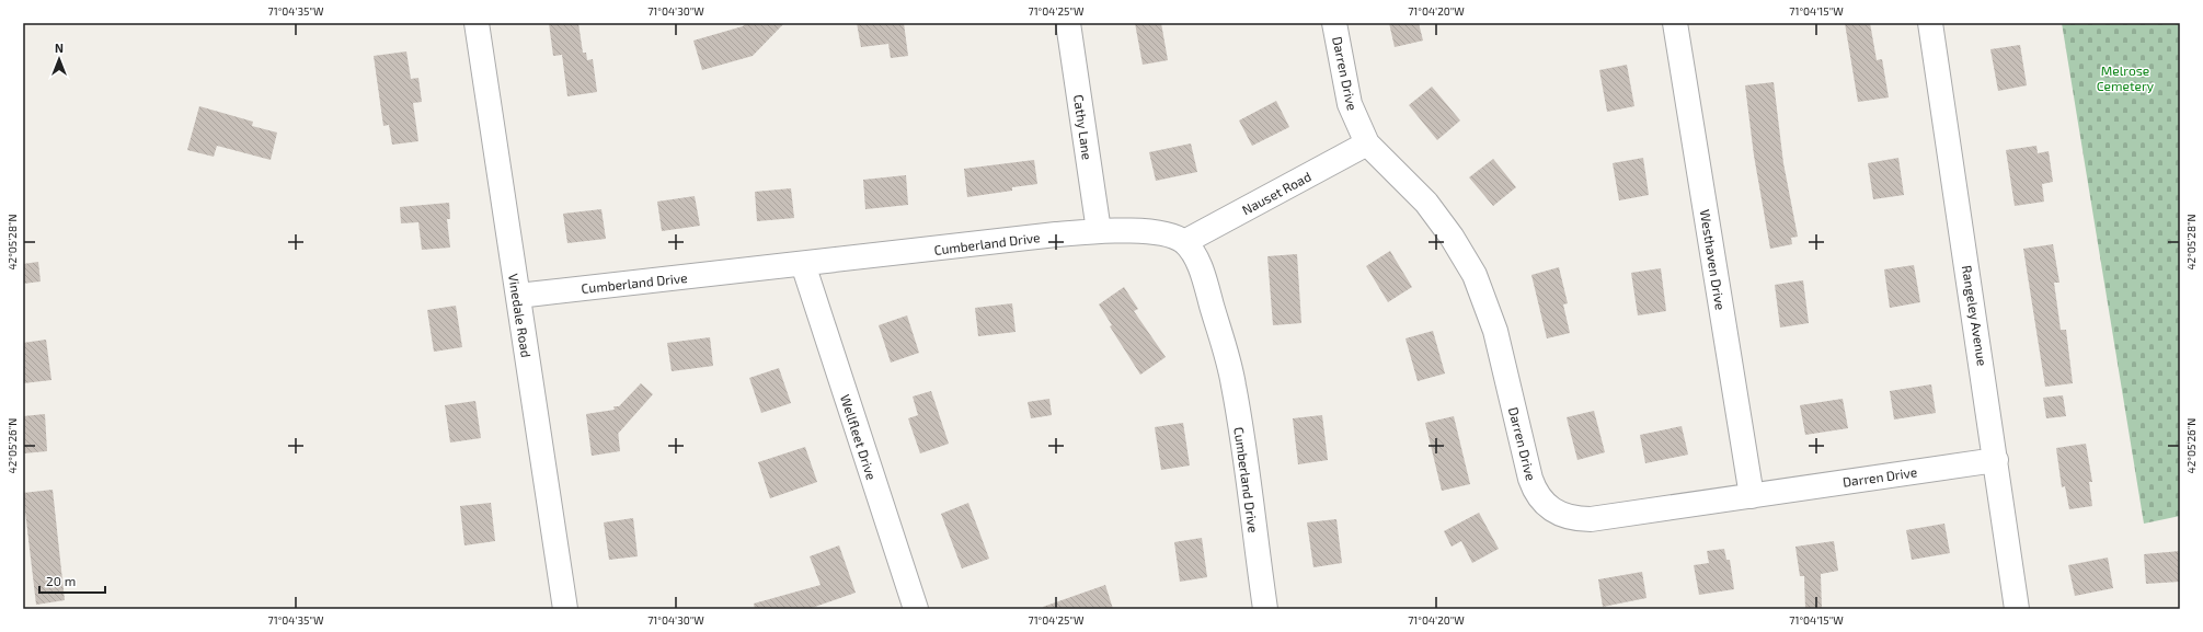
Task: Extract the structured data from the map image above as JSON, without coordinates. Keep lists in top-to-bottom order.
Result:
{
  "streets": {
    "street": [
      "Darren Drive",
      "Cathy Lane",
      "Nauset Road",
      "Cumberland Drive",
      "Westhaven Drive",
      "Vinedale Road",
      "Rangeley Avenue",
      "Wellfleet Drive"
    ]
  },
  "crossings": [
    ["Darren Drive", "Nauset Road"],
    ["Darren Drive", "Westhaven Drive"],
    ["Darren Drive", "Rangeley Avenue"],
    ["Cathy Lane", "Cumberland Drive"],
    ["Nauset Road", "Cumberland Drive"],
    ["Cumberland Drive", "Vinedale Road"],
    ["Cumberland Drive", "Wellfleet Drive"]
  ],
  "parks": ["Melrose Cemetery"],
  "scale_bar": "20 m",
  "north": "top",
  "coordinates": [
    "71°04'35\"W",
    "71°04'30\"W",
    "71°04'25\"W",
    "71°04'20\"W",
    "71°04'15\"W",
    "42°05'28\"N",
    "42°05'26\"N"
  ]
}
